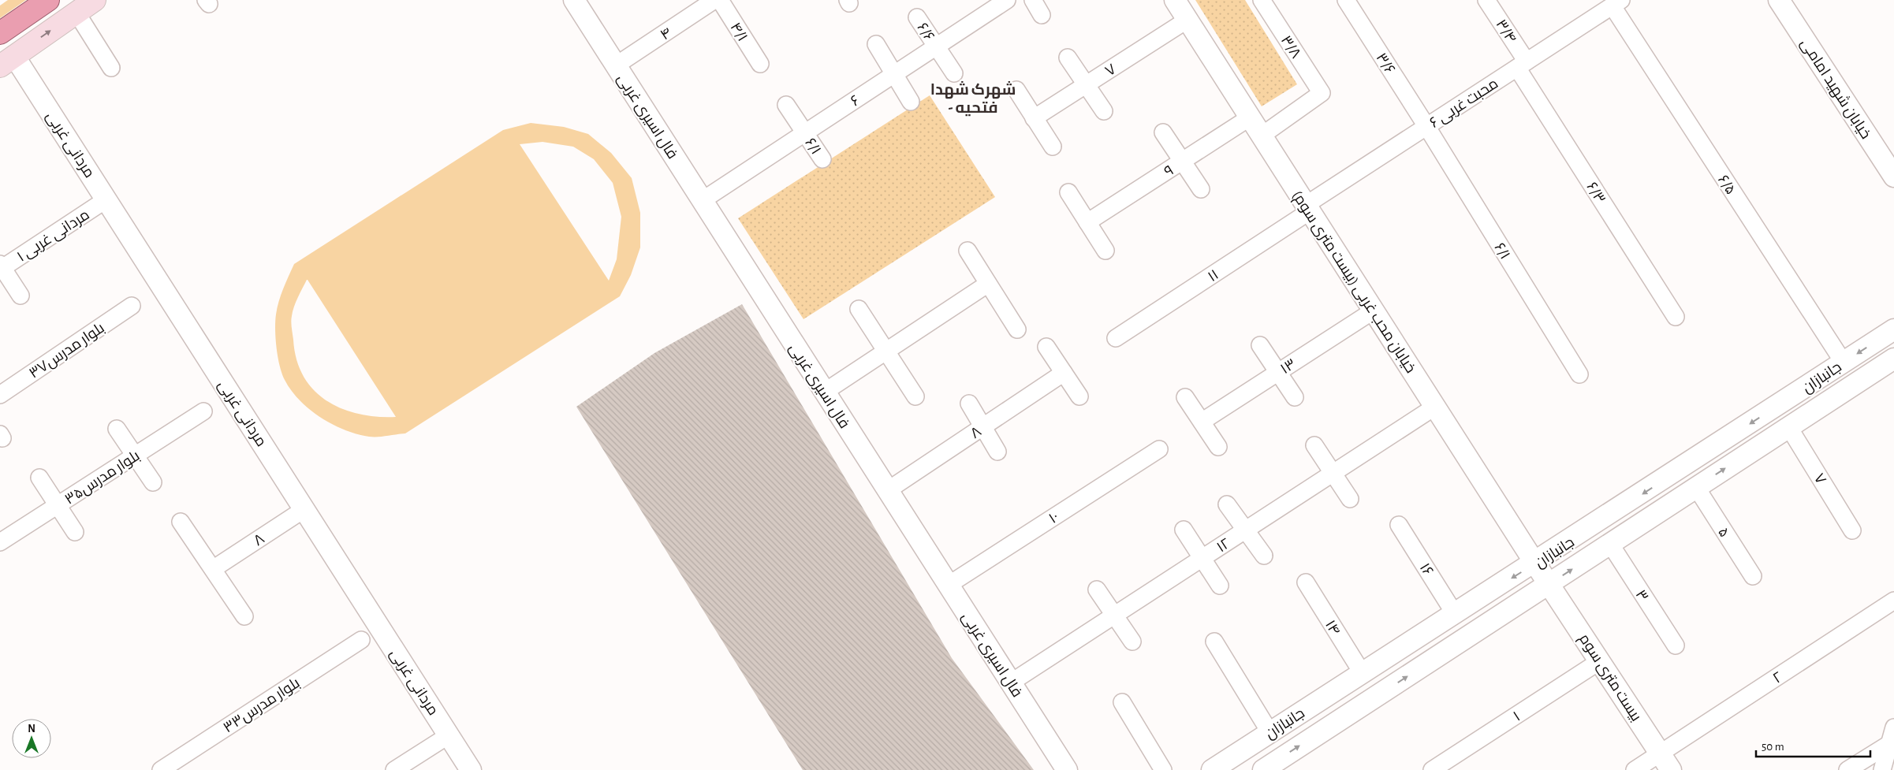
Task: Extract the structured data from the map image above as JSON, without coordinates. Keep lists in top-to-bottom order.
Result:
{
  "streets": {
    "street": [
      "۳/۴",
      "۴/۱",
      "۶/۶",
      "۴",
      "۳/۸",
      "۳/۶",
      "۷",
      "خیابان شهید امامی",
      "۶",
      "محبت غربی ۶",
      "فال اسیری غربی",
      "مردانی غربی",
      "۶/۱",
      "۹",
      "۶/۵",
      "۶/۳",
      "مردانی غربی ۱",
      "۱۱",
      "خیابان محب غربی (بیست متری سوم)",
      "بلوار مدرس۳۷",
      "۱۳",
      "جانبازان",
      "۸",
      "بلوار مدرس۳۵",
      "۱۰",
      "۵",
      "۱۲",
      "۱۶",
      "۳",
      "۱۴",
      "بیست متری سوم",
      "۲",
      "بلوار مدرس۳۳",
      "۱"
    ]
  },
  "crossings": [
    ["۳/۴", "محبت غربی ۶"],
    ["۳/۴", "۶/۳"],
    ["۶/۶", "۶"],
    ["۴", "فال اسیری غربی"],
    ["۳/۸", "خیابان محب غربی (بیست متری سوم)"],
    ["۳/۶", "محبت غربی ۶"],
    ["۳/۶", "۶/۱"],
    ["۷", "خیابان محب غربی (بیست متری سوم)"],
    ["۷", "جانبازان"],
    ["۶", "فال اسیری غربی"],
    ["۶", "۶/۱"],
    ["محبت غربی ۶", "۶/۱"],
    ["محبت غربی ۶", "۶/۵"],
    ["محبت غربی ۶", "۶/۳"],
    ["محبت غربی ۶", "۱۱"],
    ["محبت غربی ۶", "خیابان محب غربی (بیست متری سوم)"],
    ["فال اسیری غربی", "۸"],
    ["فال اسیری غربی", "۱۰"],
    ["فال اسیری غربی", "۱۲"],
    ["مردانی غربی", "مردانی غربی ۱"],
    ["مردانی غربی", "۸"],
    ["۹", "خیابان محب غربی (بیست متری سوم)"],
    ["۶/۵", "جانبازان"],
    ["۱۱", "خیابان محب غربی (بیست متری سوم)"],
    ["خیابان محب غربی (بیست متری سوم)", "۱۳"],
    ["خیابان محب غربی (بیست متری سوم)", "جانبازان"],
    ["خیابان محب غربی (بیست متری سوم)", "۱۲"],
    ["خیابان محب غربی (بیست متری سوم)", "بیست متری سوم"],
    ["جانبازان", "۵"],
    ["جانبازان", "۱۶"],
    ["جانبازان", "۳"],
    ["جانبازان", "۱۴"],
    ["جانبازان", "بیست متری سوم"],
    ["بیست متری سوم", "۲"],
    ["بیست متری سوم", "۱"]
  ],
  "districts": ["شهرک شهدا - فتحیه"],
  "scale_bar": "50 m",
  "north": "top"
}
